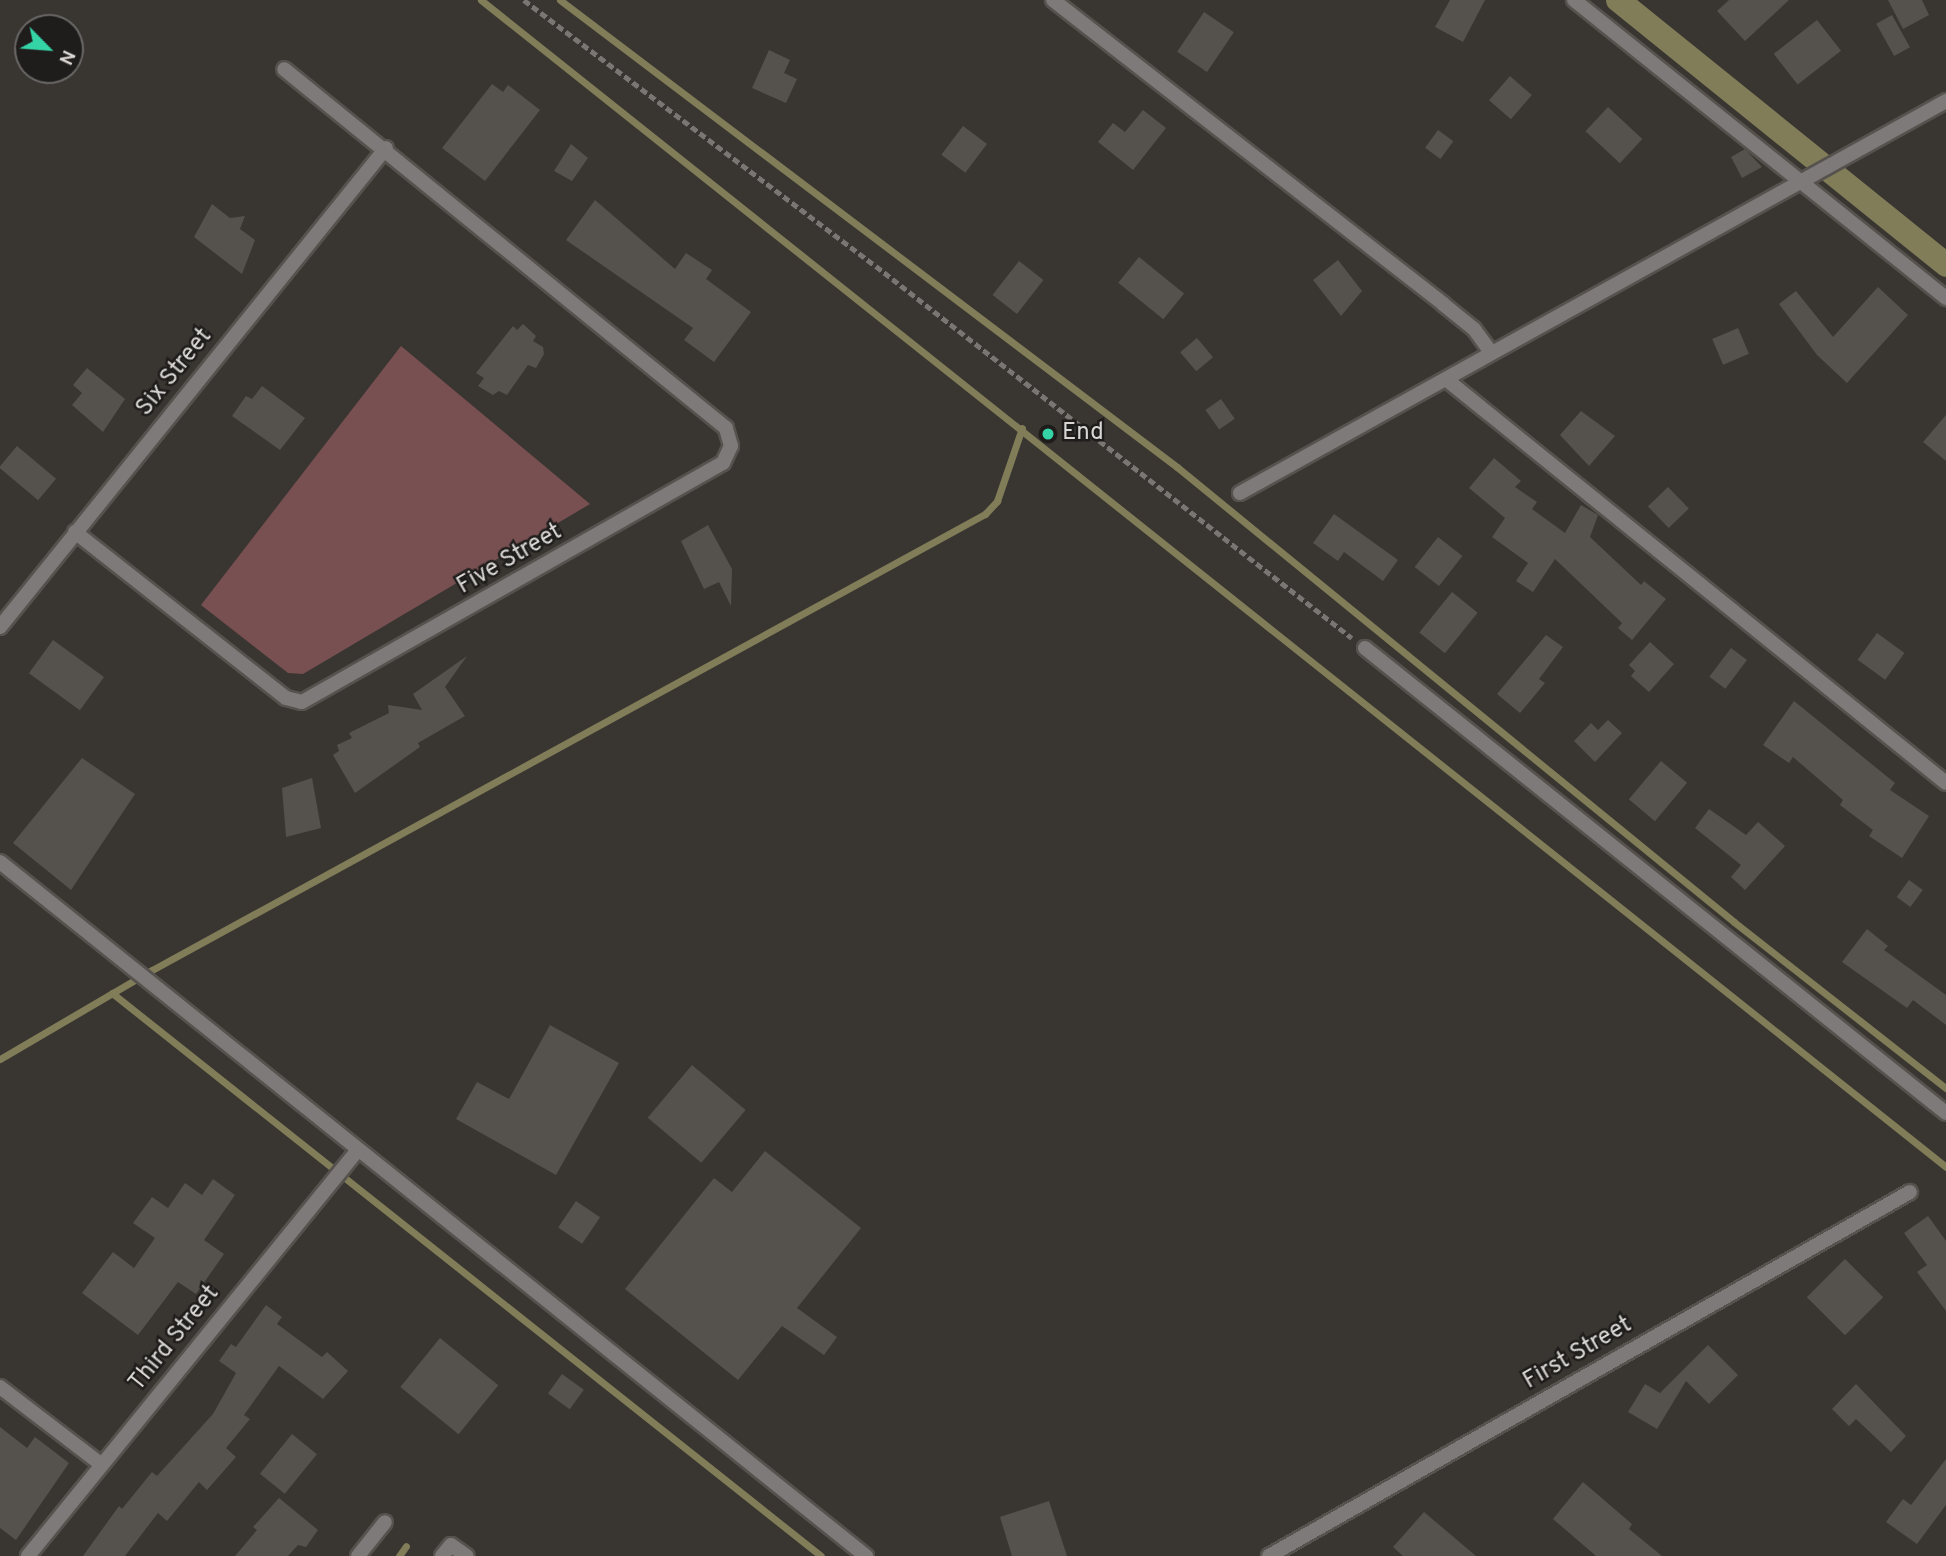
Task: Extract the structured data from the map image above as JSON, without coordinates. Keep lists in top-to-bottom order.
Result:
{
  "streets": {
    "street": [
      "Six Street",
      "Five Street",
      "Third Street",
      "First Street"
    ]
  },
  "crossings": [
    ["Six Street", "Five Street"]
  ],
  "places": ["End"],
  "north": "bottom right"
}
